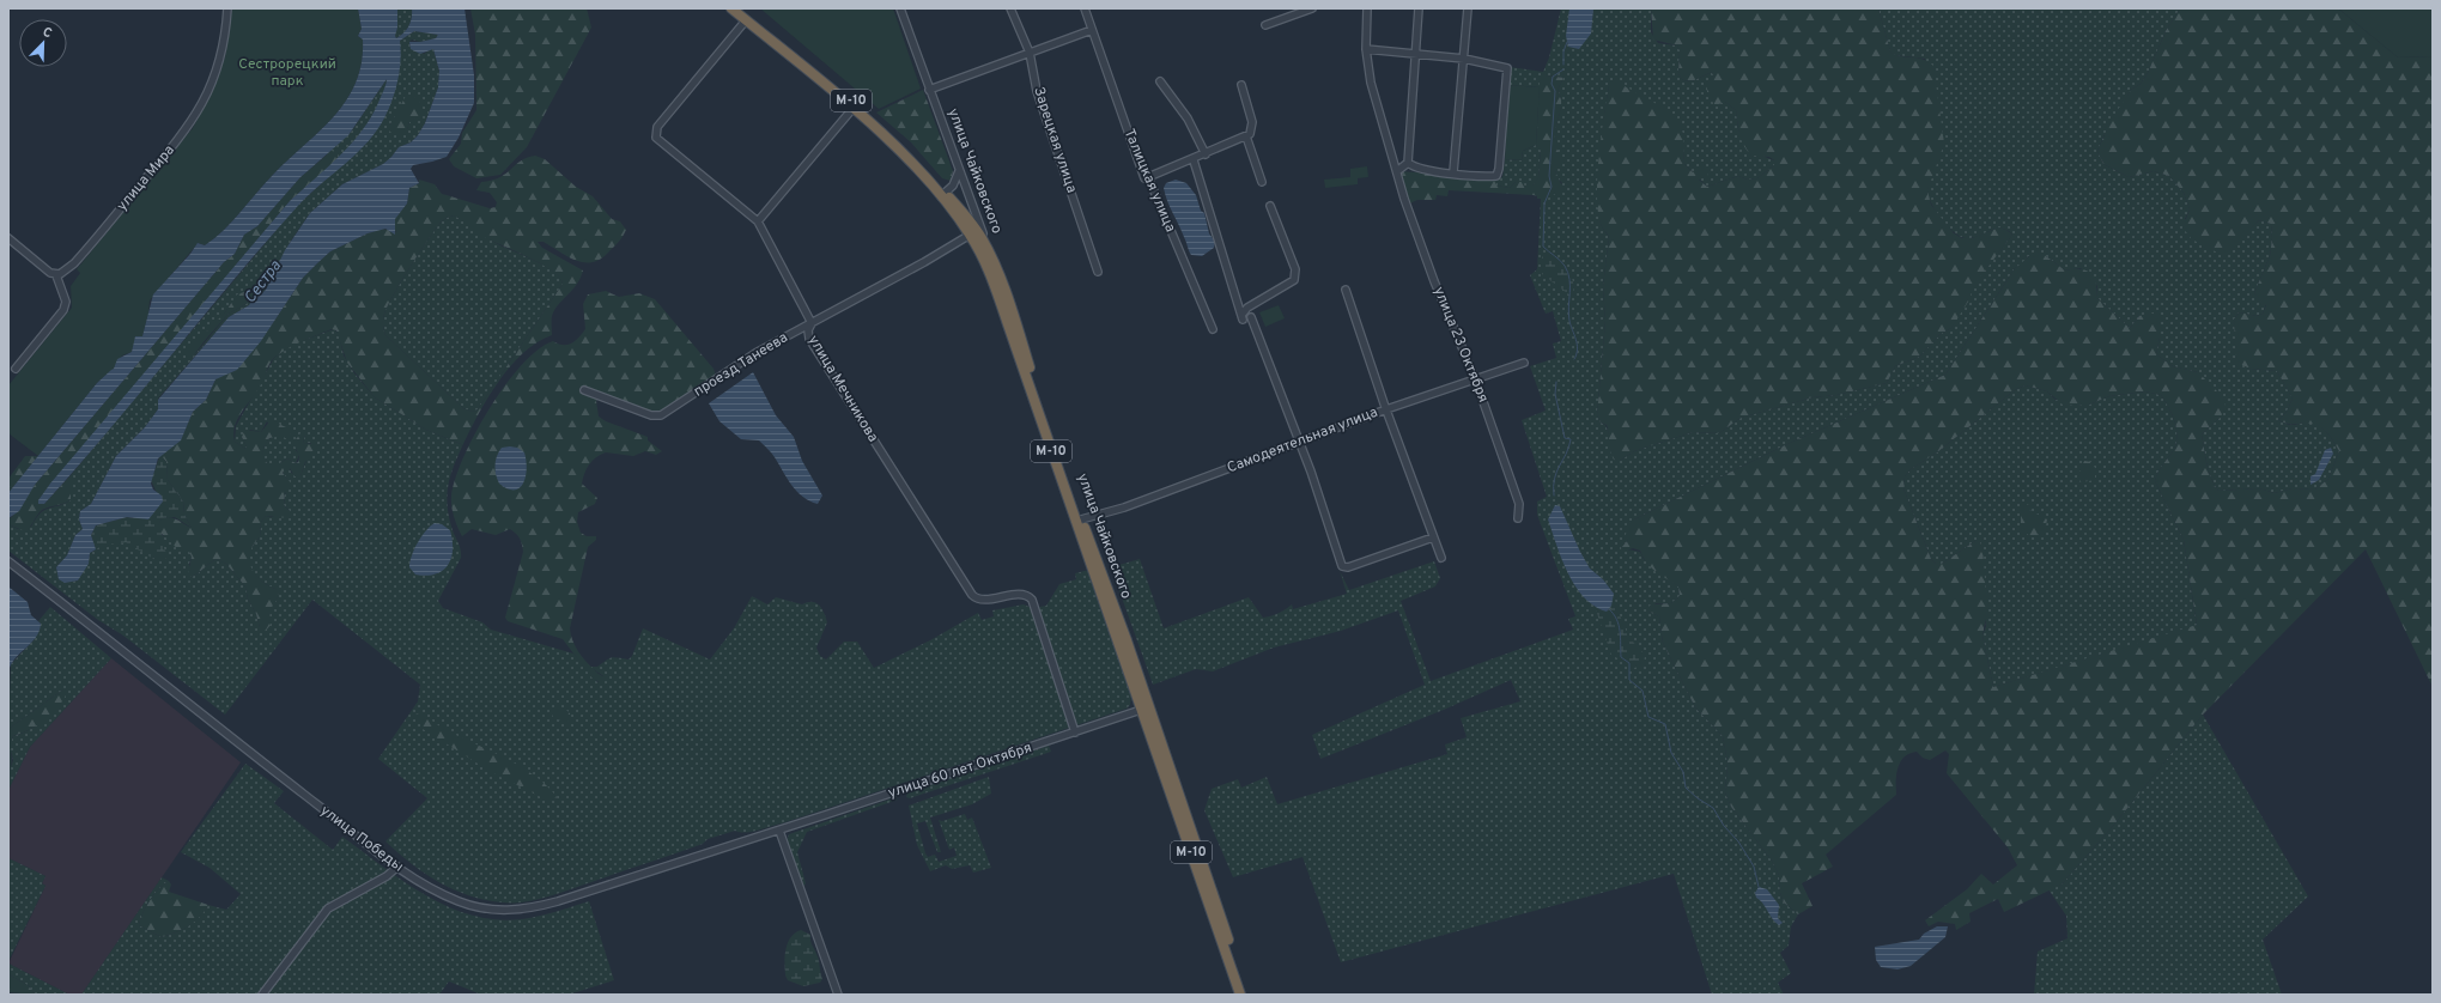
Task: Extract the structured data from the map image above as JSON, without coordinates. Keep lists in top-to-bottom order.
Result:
{
  "streets": {
    "highway": ["М-10", "улица Чайковского"],
    "street": [
      "Зарецкая улица",
      "улица Мира",
      "Талицкая улица",
      "улица 23 Октября",
      "проезд Танеева",
      "улица Мечникова",
      "Самодеятельная улица",
      "улица 60 лет Октября",
      "улица Победы"
    ]
  },
  "crossings": [
    ["М-10", "улица Чайковского"],
    ["М-10", "проезд Танеева"],
    ["М-10", "улица Мечникова"],
    ["улица Чайковского", "проезд Танеева"],
    ["улица Чайковского", "Самодеятельная улица"],
    ["улица Чайковского", "улица 60 лет Октября"],
    ["улица 23 Октября", "Самодеятельная улица"],
    ["проезд Танеева", "улица Мечникова"],
    ["улица Мечникова", "улица 60 лет Октября"],
    ["улица 60 лет Октября", "улица Победы"]
  ],
  "water": ["Сестра"],
  "parks": ["Сестрорецкий парк"],
  "north": "top right"
}
